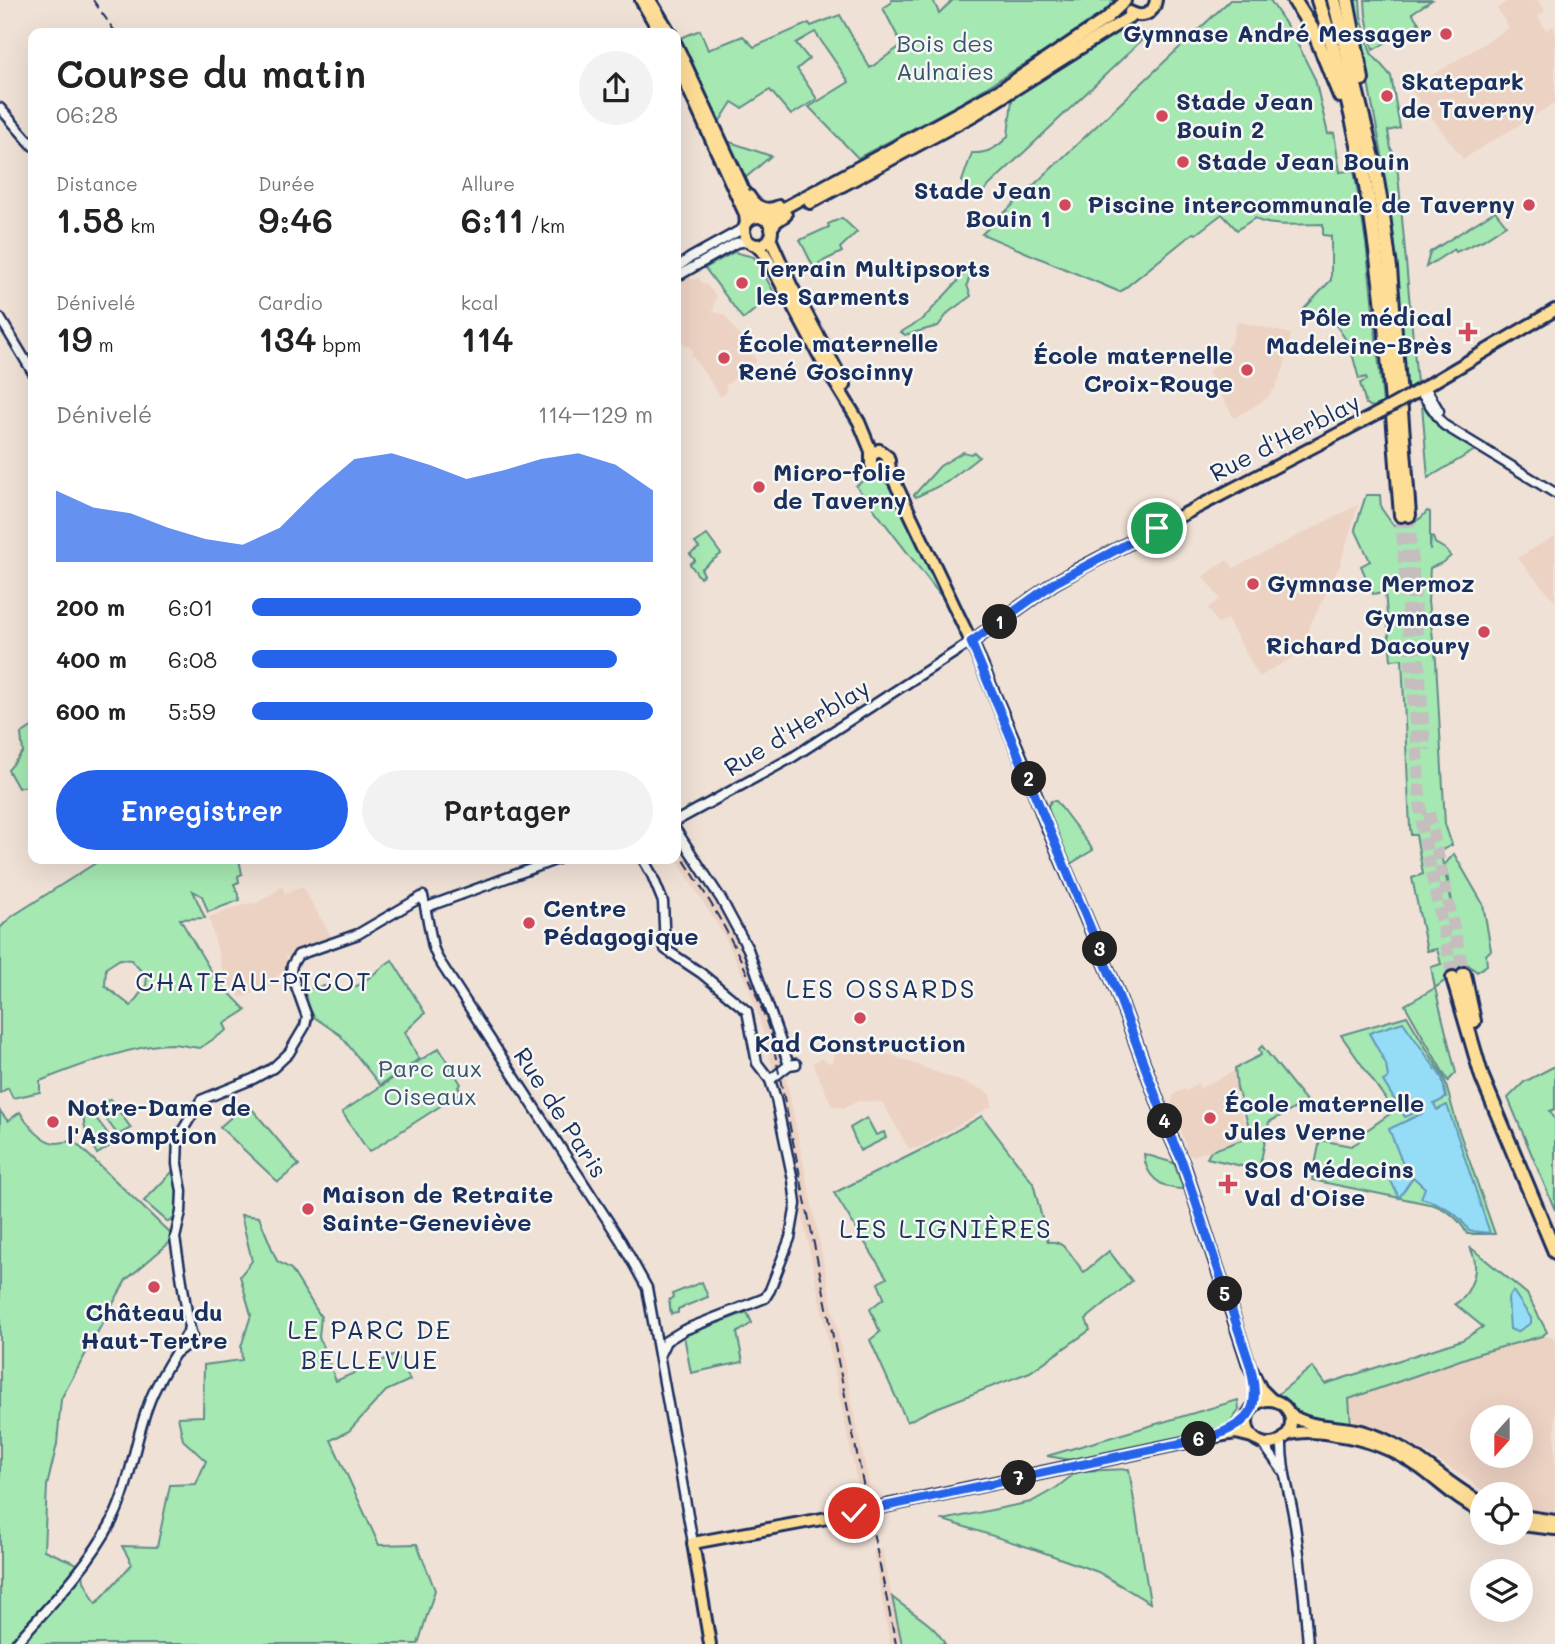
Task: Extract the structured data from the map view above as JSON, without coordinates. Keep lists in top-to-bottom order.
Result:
{
  "streets": {
    "main road": ["Rue d'Herblay"],
    "street": ["Rue de Paris"]
  },
  "districts": [
    "CHATEAU-PICOT",
    "LES OSSARDS",
    "LES LIGNIÈRES",
    "LE PARC DE BELLEVUE"
  ],
  "parks": ["Bois des Aulnaies", "Parc aux Oiseaux"],
  "places": {
    "other": [
      "Gymnase André Messager",
      "Skatepark de Taverny",
      "Stade Jean Bouin 2",
      "Stade Jean Bouin",
      "Stade Jean Bouin 1",
      "Piscine intercommunale de Taverny",
      "Terrain Multipsorts les Sarments",
      "École maternelle René Goscinny",
      "École maternelle Croix-Rouge",
      "Micro-folie de Taverny",
      "Gymnase Mermoz",
      "Gymnase Richard Dacoury",
      "Centre Pédagogique",
      "Kad Construction",
      "École maternelle Jules Verne",
      "Notre-Dame de l'Assomption",
      "Maison de Retraite Sainte-Geneviève",
      "Château du Haut-Tertre"
    ],
    "health": ["Pôle médical Madeleine-Brès", "SOS Médecins Val d'Oise"]
  },
  "north": "bottom",
  "page": {
    "heading": ["Course du matin", "06:28"],
    "stats": [
      ["Distance", "1.58 km"],
      ["Durée", "9:46"],
      ["Allure", "6:11 /km"],
      ["Dénivelé", "19 m"],
      ["Cardio", "134 bpm"],
      ["kcal", "114"]
    ],
    "chart": ["Dénivelé", "114–129 m"],
    "list": [
      {
        "name": "200 m",
        "note": "6:01"
      },
      {
        "name": "400 m",
        "note": "6:08"
      },
      {
        "name": "600 m",
        "note": "5:59"
      }
    ],
    "pins": [
      "1",
      "2",
      "3",
      "4",
      "5",
      "6",
      "7"
    ],
    "buttons": ["Enregistrer", "Partager"]
  }
}
